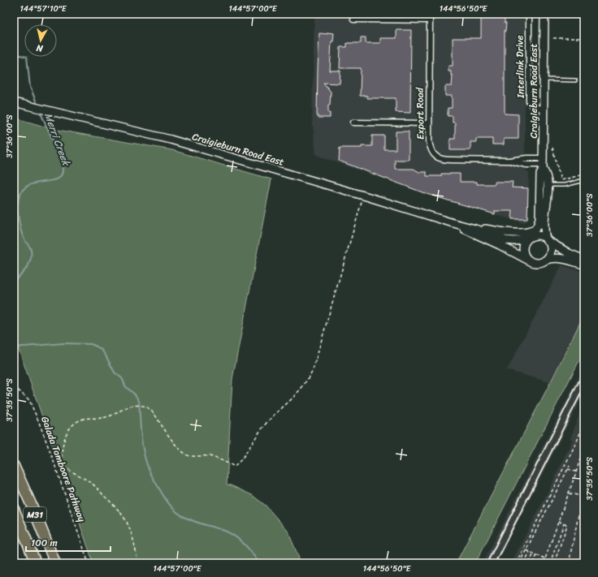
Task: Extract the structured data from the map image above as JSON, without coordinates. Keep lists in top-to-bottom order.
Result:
{
  "streets": {
    "highway": ["M31"],
    "main road": ["Craigieburn Road East"],
    "street": ["Interlink Drive", "Export Road"],
    "path": ["Galada Tamboore Pathway"]
  },
  "crossings": [
    ["Interlink Drive", "Craigieburn Road East"],
    ["Craigieburn Road East", "Export Road"]
  ],
  "water": ["Merri Creek"],
  "scale_bar": "100 m",
  "north": "bottom",
  "coordinates": [
    "144°57'10\"E",
    "144°57'00\"E",
    "144°56'50\"E",
    "37°36'00\"S",
    "37°35'50\"S"
  ]
}
